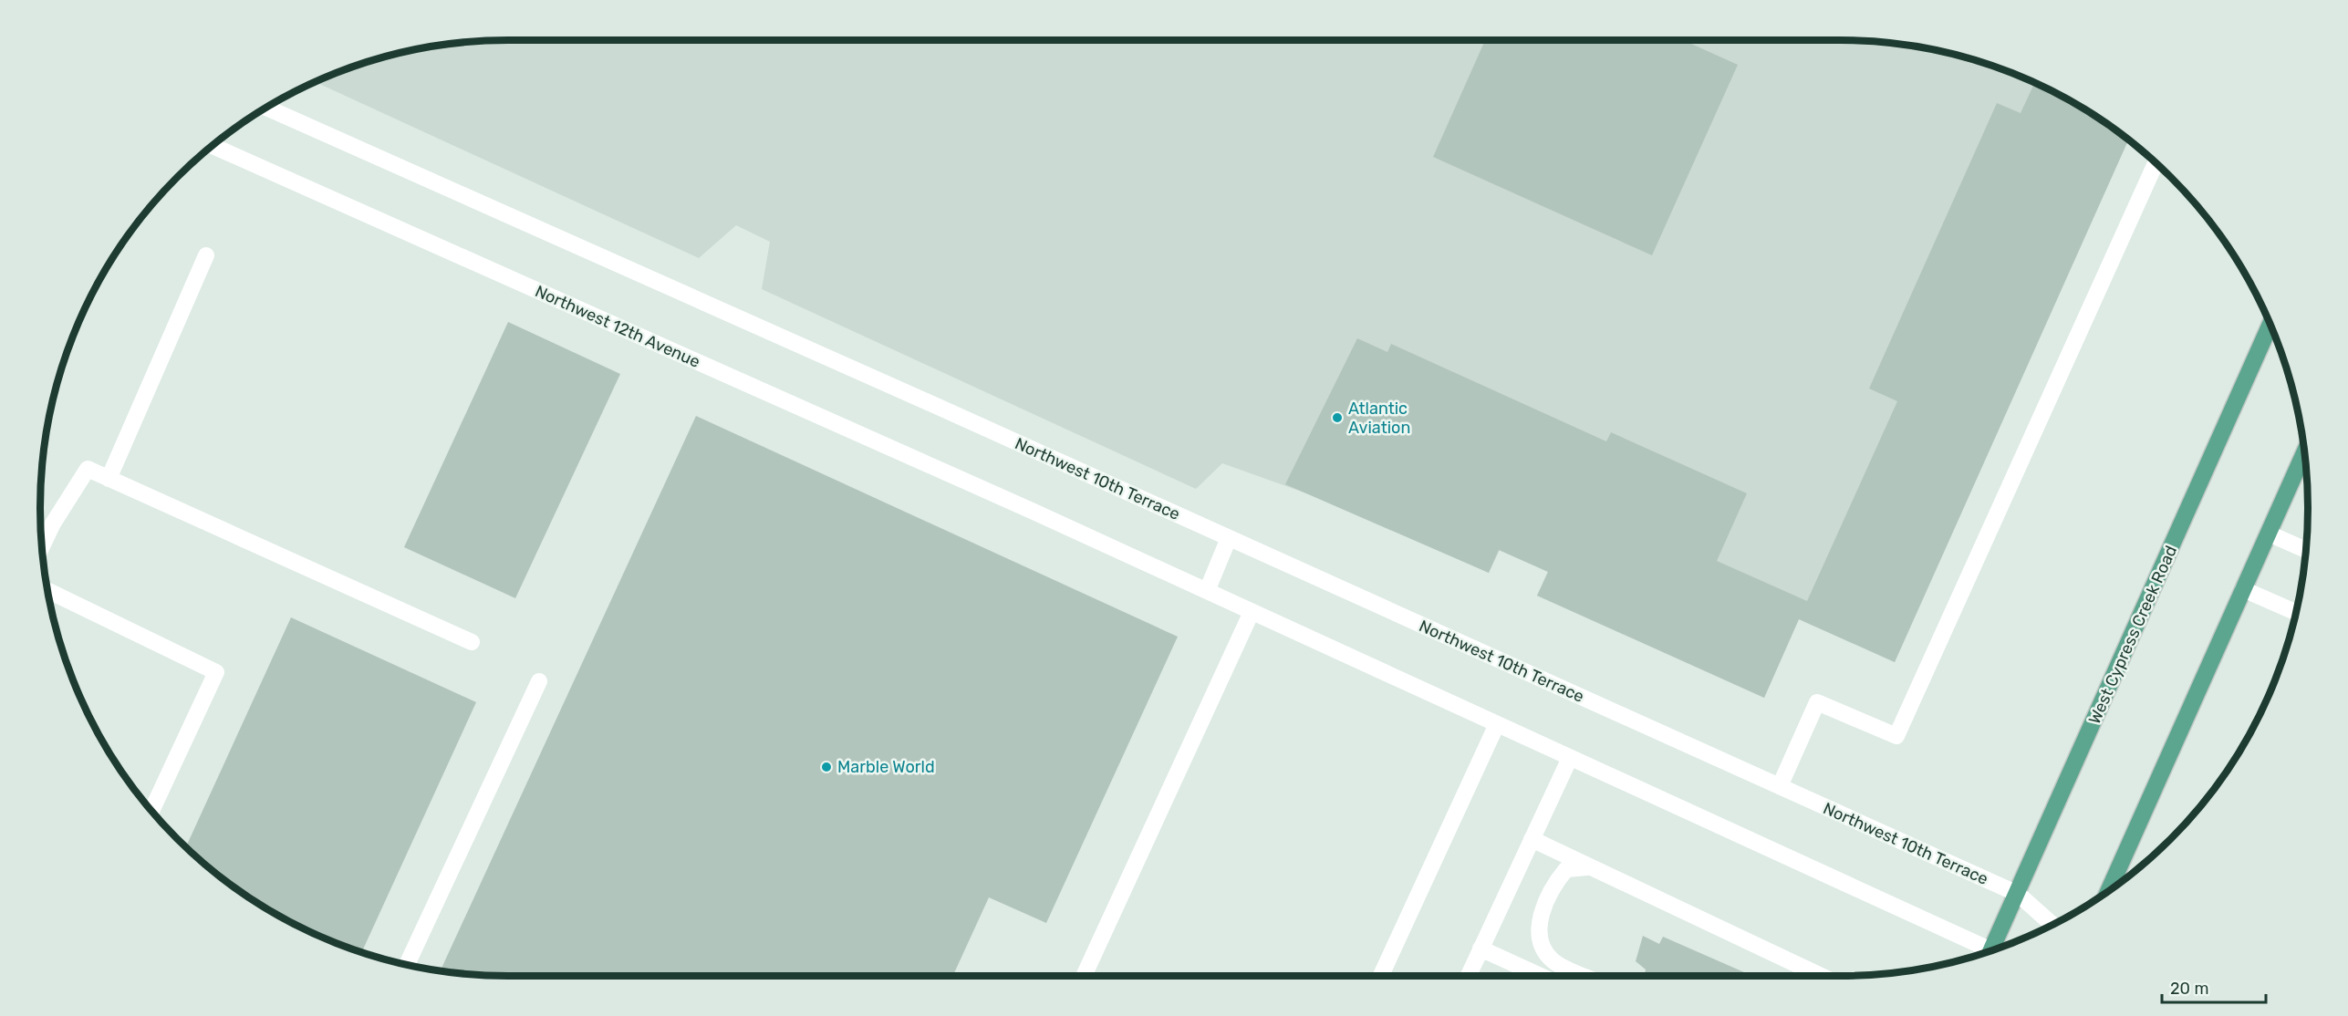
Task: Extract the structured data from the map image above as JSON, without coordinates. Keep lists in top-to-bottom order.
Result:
{
  "streets": {
    "main road": ["West Cypress Creek Road"],
    "street": ["Northwest 12th Avenue", "Northwest 10th Terrace"]
  },
  "crossings": [
    ["Northwest 10th Terrace", "West Cypress Creek Road"]
  ],
  "places": ["Atlantic Aviation", "Marble World"],
  "scale_bar": "20 m"
}
